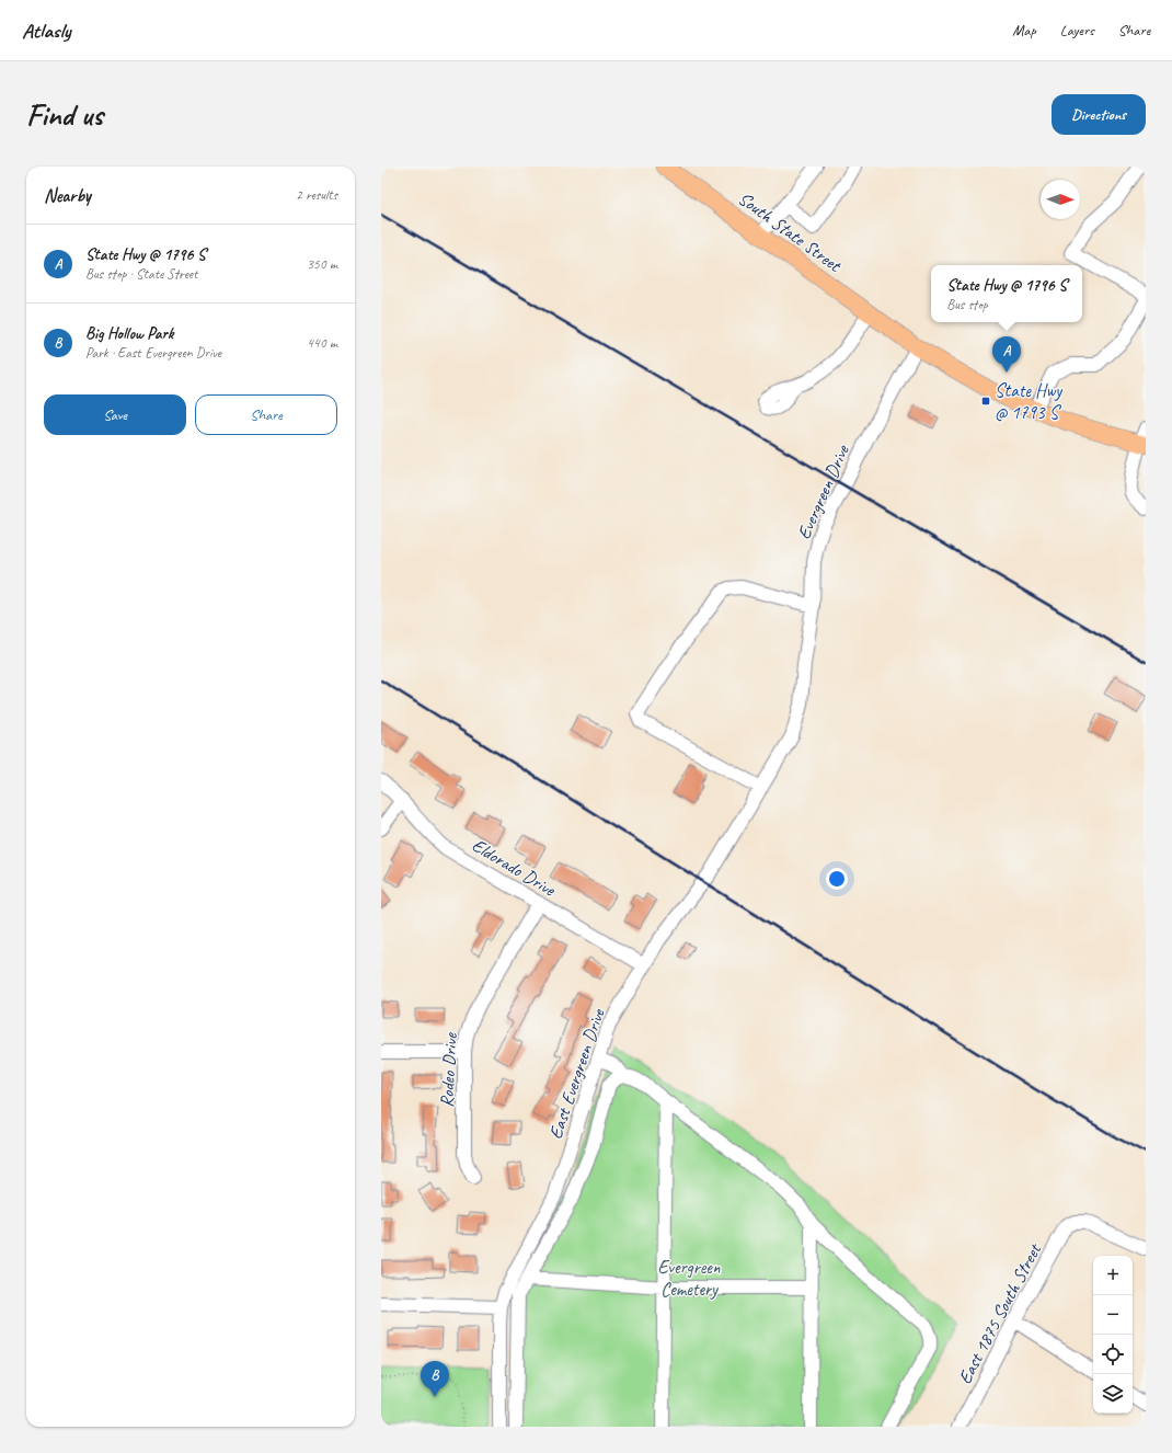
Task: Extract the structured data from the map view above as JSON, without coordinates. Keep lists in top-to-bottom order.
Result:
{
  "streets": {
    "main road": ["South State Street"],
    "street": [
      "Evergreen Drive",
      "Eldorado Drive",
      "Rodeo Drive",
      "East Evergreen Drive",
      "East 1875 South Street"
    ]
  },
  "crossings": [
    ["South State Street", "Evergreen Drive"],
    ["Evergreen Drive", "East Evergreen Drive"],
    ["Eldorado Drive", "Rodeo Drive"],
    ["Eldorado Drive", "East Evergreen Drive"]
  ],
  "parks": ["Evergreen Cemetery"],
  "places": {
    "transit": ["State Hwy @ 1793 S"]
  },
  "north": "right",
  "page": {
    "header": "Atlasly",
    "nav": ["Map", "Layers", "Share"],
    "buttons": [
      "Directions",
      ["Save", "Share"]
    ],
    "title": "Find us",
    "heading": ["Nearby", "2 results"],
    "list": [
      {
        "mark": "A",
        "name": "State Hwy @ 1796 S",
        "note": "Bus stop · State Street",
        "value": "350 m"
      },
      {
        "mark": "B",
        "name": "Big Hollow Park",
        "note": "Park · East Evergreen Drive",
        "value": "440 m"
      }
    ],
    "popup": ["State Hwy @ 1796 S", "Bus stop"],
    "pins": ["A", "B"],
    "map_buttons": ["+", "−"]
  }
}
